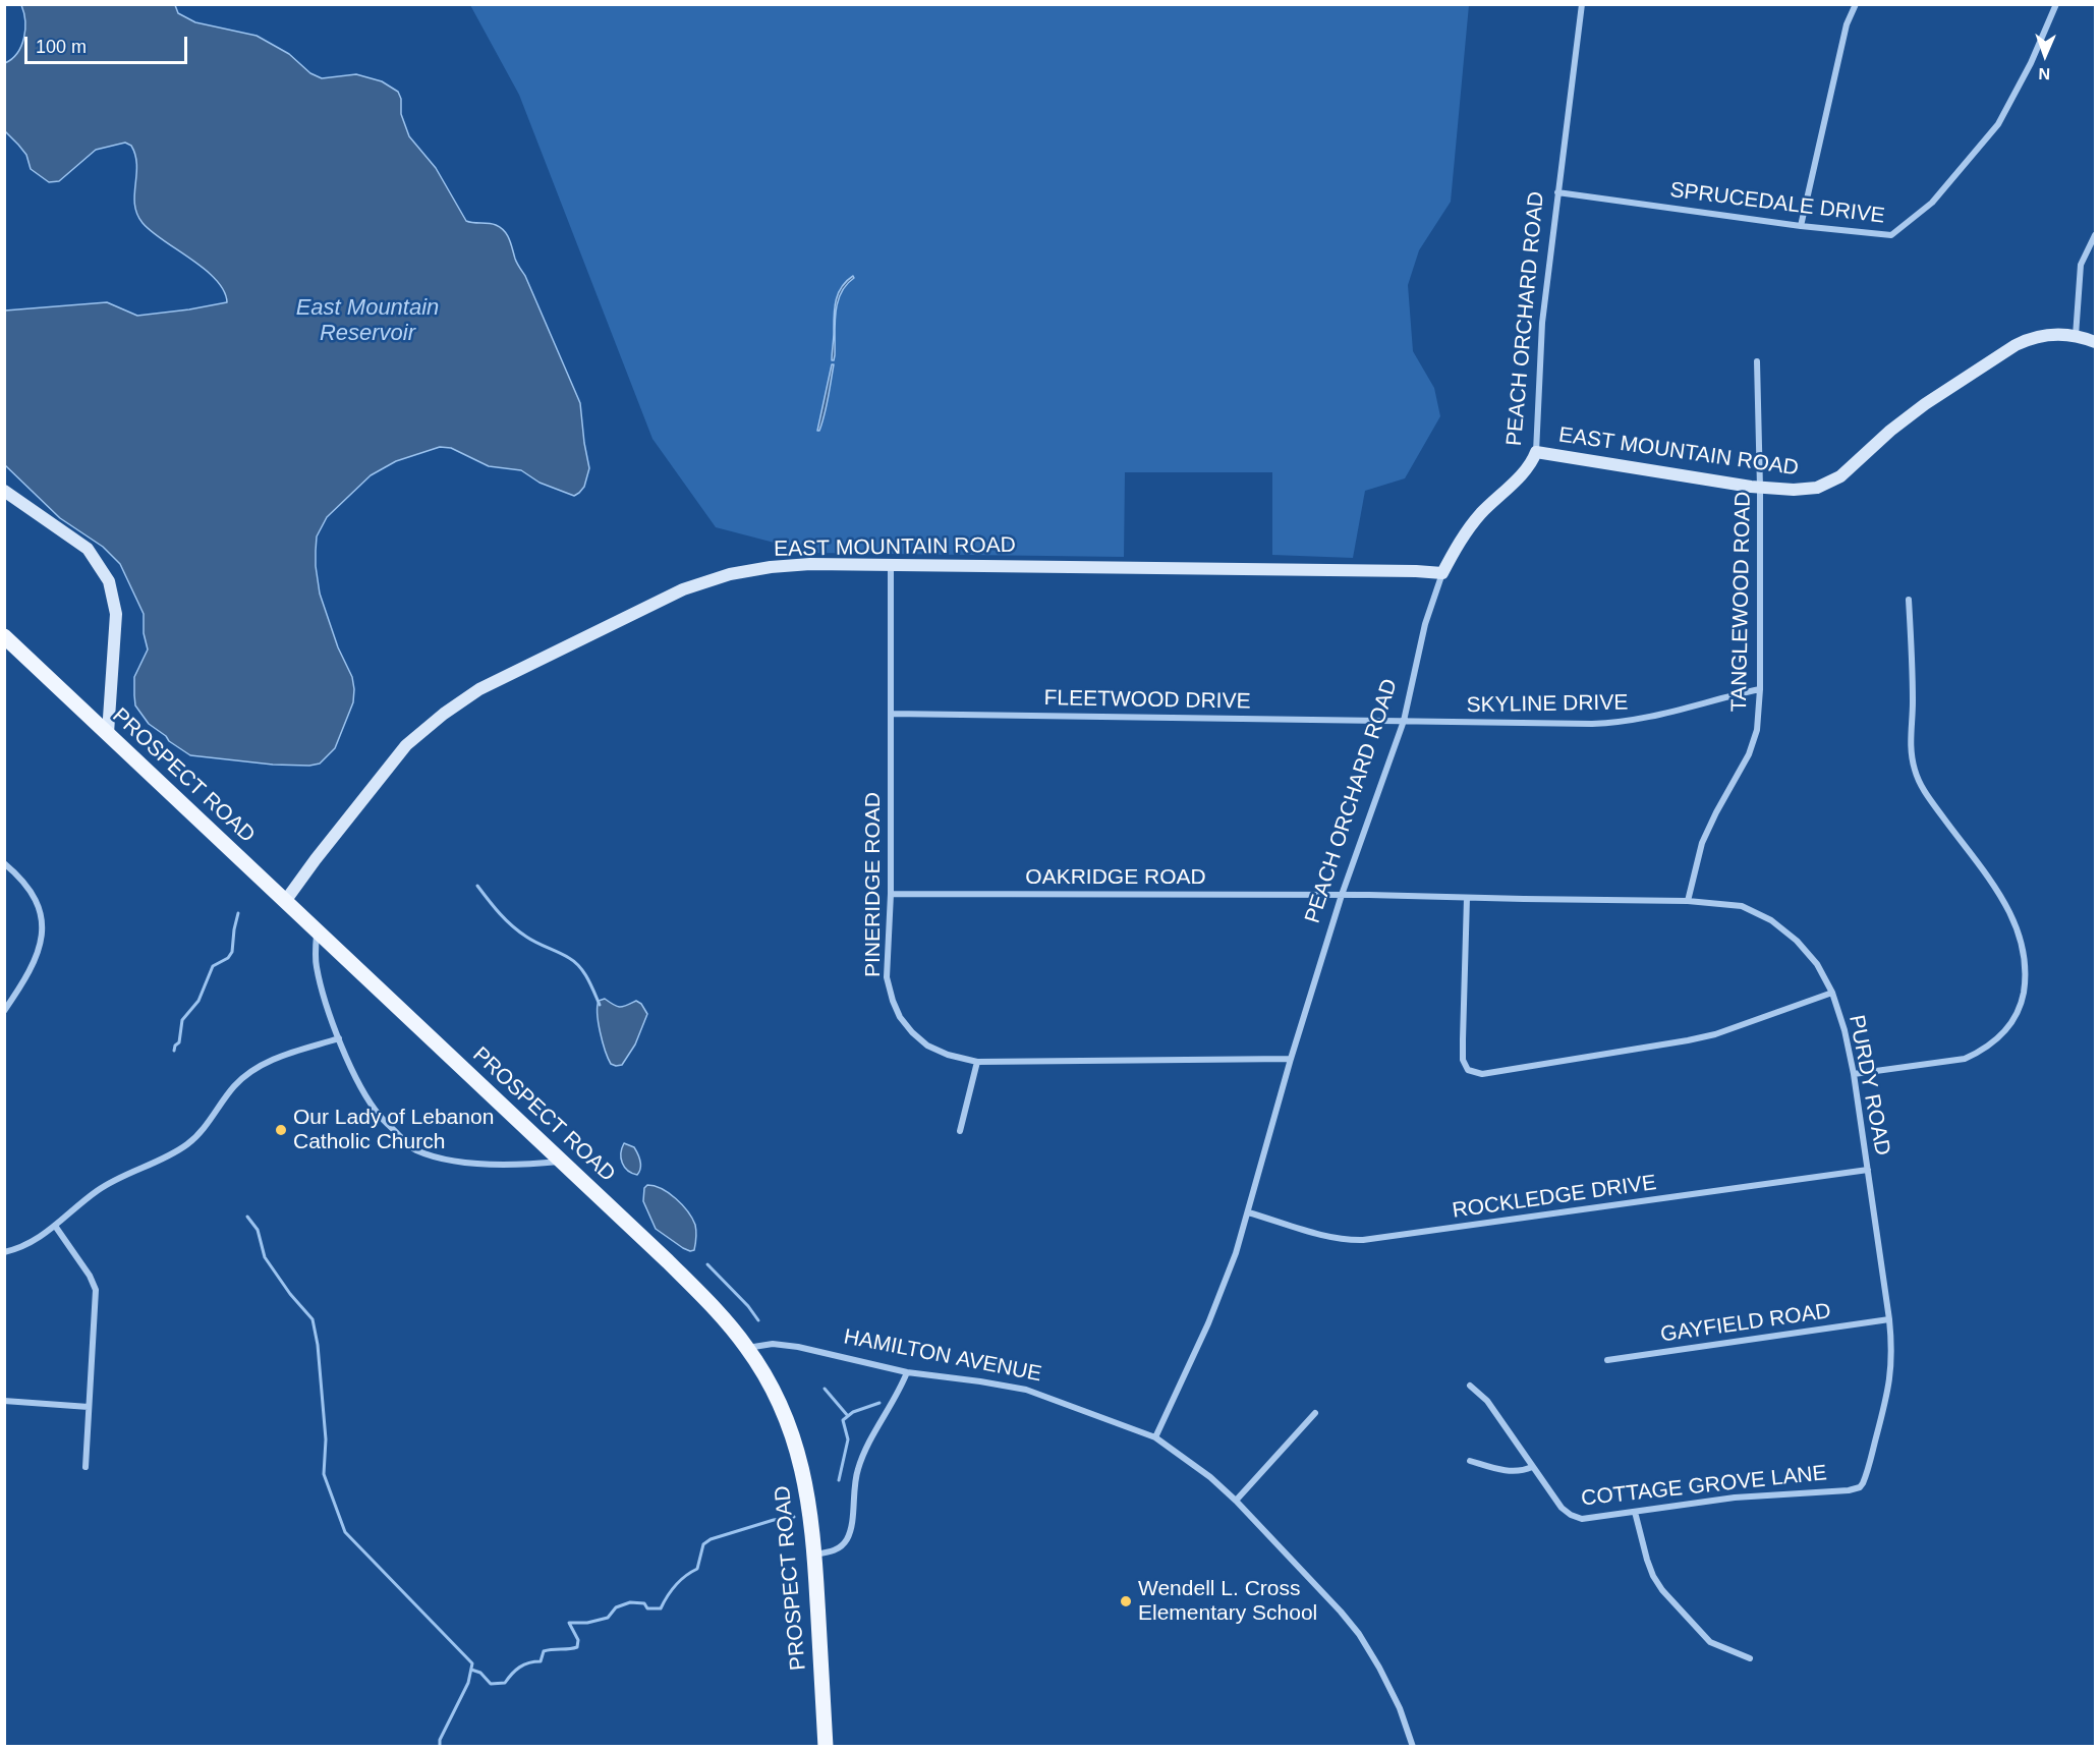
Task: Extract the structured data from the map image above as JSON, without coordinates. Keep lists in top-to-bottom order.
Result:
{
  "streets": {
    "main road": ["PROSPECT ROAD"],
    "street": [
      "SPRUCEDALE DRIVE",
      "PEACH ORCHARD ROAD",
      "EAST MOUNTAIN ROAD",
      "TANGLEWOOD ROAD",
      "FLEETWOOD DRIVE",
      "SKYLINE DRIVE",
      "OAKRIDGE ROAD",
      "PINERIDGE ROAD",
      "PURDY ROAD",
      "ROCKLEDGE DRIVE",
      "GAYFIELD ROAD",
      "HAMILTON AVENUE",
      "COTTAGE GROVE LANE"
    ]
  },
  "crossings": [
    ["SPRUCEDALE DRIVE", "PEACH ORCHARD ROAD"],
    ["PEACH ORCHARD ROAD", "EAST MOUNTAIN ROAD"],
    ["PEACH ORCHARD ROAD", "FLEETWOOD DRIVE"],
    ["PEACH ORCHARD ROAD", "SKYLINE DRIVE"],
    ["PEACH ORCHARD ROAD", "OAKRIDGE ROAD"],
    ["PEACH ORCHARD ROAD", "PINERIDGE ROAD"],
    ["PEACH ORCHARD ROAD", "PURDY ROAD"],
    ["PEACH ORCHARD ROAD", "ROCKLEDGE DRIVE"],
    ["PEACH ORCHARD ROAD", "HAMILTON AVENUE"],
    ["EAST MOUNTAIN ROAD", "TANGLEWOOD ROAD"],
    ["EAST MOUNTAIN ROAD", "PROSPECT ROAD"],
    ["EAST MOUNTAIN ROAD", "PINERIDGE ROAD"],
    ["TANGLEWOOD ROAD", "SKYLINE DRIVE"],
    ["TANGLEWOOD ROAD", "PURDY ROAD"],
    ["FLEETWOOD DRIVE", "SKYLINE DRIVE"],
    ["FLEETWOOD DRIVE", "PINERIDGE ROAD"],
    ["PROSPECT ROAD", "HAMILTON AVENUE"],
    ["OAKRIDGE ROAD", "PINERIDGE ROAD"],
    ["OAKRIDGE ROAD", "PURDY ROAD"],
    ["PURDY ROAD", "ROCKLEDGE DRIVE"],
    ["PURDY ROAD", "GAYFIELD ROAD"],
    ["PURDY ROAD", "COTTAGE GROVE LANE"]
  ],
  "water": ["East Mountain Reservoir"],
  "places": ["Our Lady of Lebanon Catholic Church", "Wendell L. Cross Elementary School"],
  "scale_bar": "100 m",
  "north": "bottom"
}
